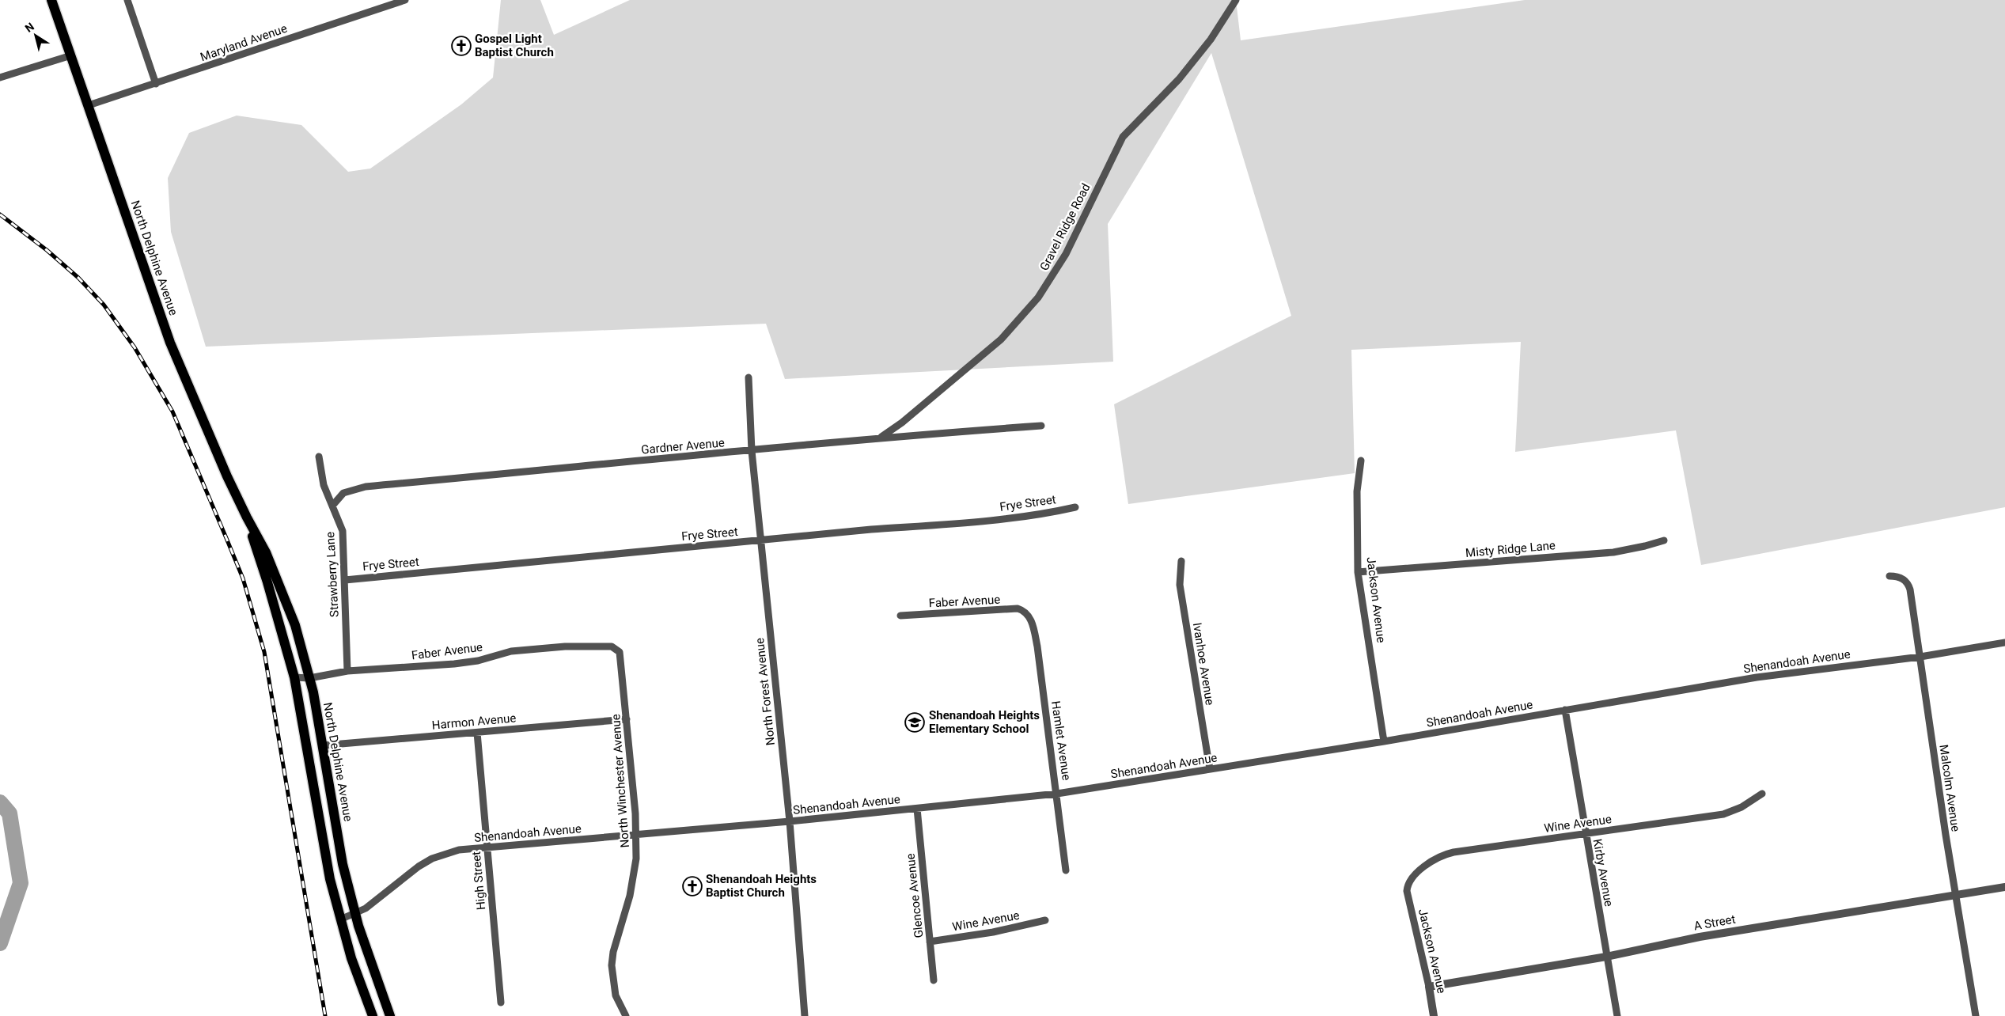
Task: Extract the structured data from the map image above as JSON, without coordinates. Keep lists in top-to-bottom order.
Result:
{
  "streets": {
    "main road": ["North Delphine Avenue"],
    "street": [
      "Maryland Avenue",
      "Gravel Ridge Road",
      "Gardner Avenue",
      "Frye Street",
      "Misty Ridge Lane",
      "Strawberry Lane",
      "Jackson Avenue",
      "Faber Avenue",
      "Shenandoah Avenue",
      "Ivanhoe Avenue",
      "North Forest Avenue",
      "Harmon Avenue",
      "Hamlet Avenue",
      "North Winchester Avenue",
      "Malcolm Avenue",
      "Wine Avenue",
      "Kirby Avenue",
      "High Street",
      "Glencoe Avenue",
      "A Street"
    ]
  },
  "crossings": [
    ["Maryland Avenue", "North Delphine Avenue"],
    ["Gravel Ridge Road", "Gardner Avenue"],
    ["North Delphine Avenue", "Faber Avenue"],
    ["North Delphine Avenue", "Shenandoah Avenue"],
    ["North Delphine Avenue", "Harmon Avenue"],
    ["Gardner Avenue", "Strawberry Lane"],
    ["Gardner Avenue", "North Forest Avenue"],
    ["Frye Street", "Strawberry Lane"],
    ["Frye Street", "North Forest Avenue"],
    ["Misty Ridge Lane", "Jackson Avenue"],
    ["Strawberry Lane", "Faber Avenue"],
    ["Jackson Avenue", "Shenandoah Avenue"],
    ["Jackson Avenue", "Wine Avenue"],
    ["Jackson Avenue", "A Street"],
    ["Faber Avenue", "Hamlet Avenue"],
    ["Faber Avenue", "North Winchester Avenue"],
    ["Shenandoah Avenue", "Ivanhoe Avenue"],
    ["Shenandoah Avenue", "North Forest Avenue"],
    ["Shenandoah Avenue", "Hamlet Avenue"],
    ["Shenandoah Avenue", "North Winchester Avenue"],
    ["Shenandoah Avenue", "Malcolm Avenue"],
    ["Shenandoah Avenue", "Kirby Avenue"],
    ["Shenandoah Avenue", "High Street"],
    ["Shenandoah Avenue", "Glencoe Avenue"],
    ["Harmon Avenue", "North Winchester Avenue"],
    ["Harmon Avenue", "High Street"],
    ["Malcolm Avenue", "A Street"],
    ["Wine Avenue", "Kirby Avenue"],
    ["Wine Avenue", "Glencoe Avenue"],
    ["Kirby Avenue", "A Street"]
  ],
  "places": {
    "church": ["Gospel Light Baptist Church", "Shenandoah Heights Baptist Church"],
    "school or university": ["Shenandoah Heights Elementary School"]
  },
  "north": "top left"
}
